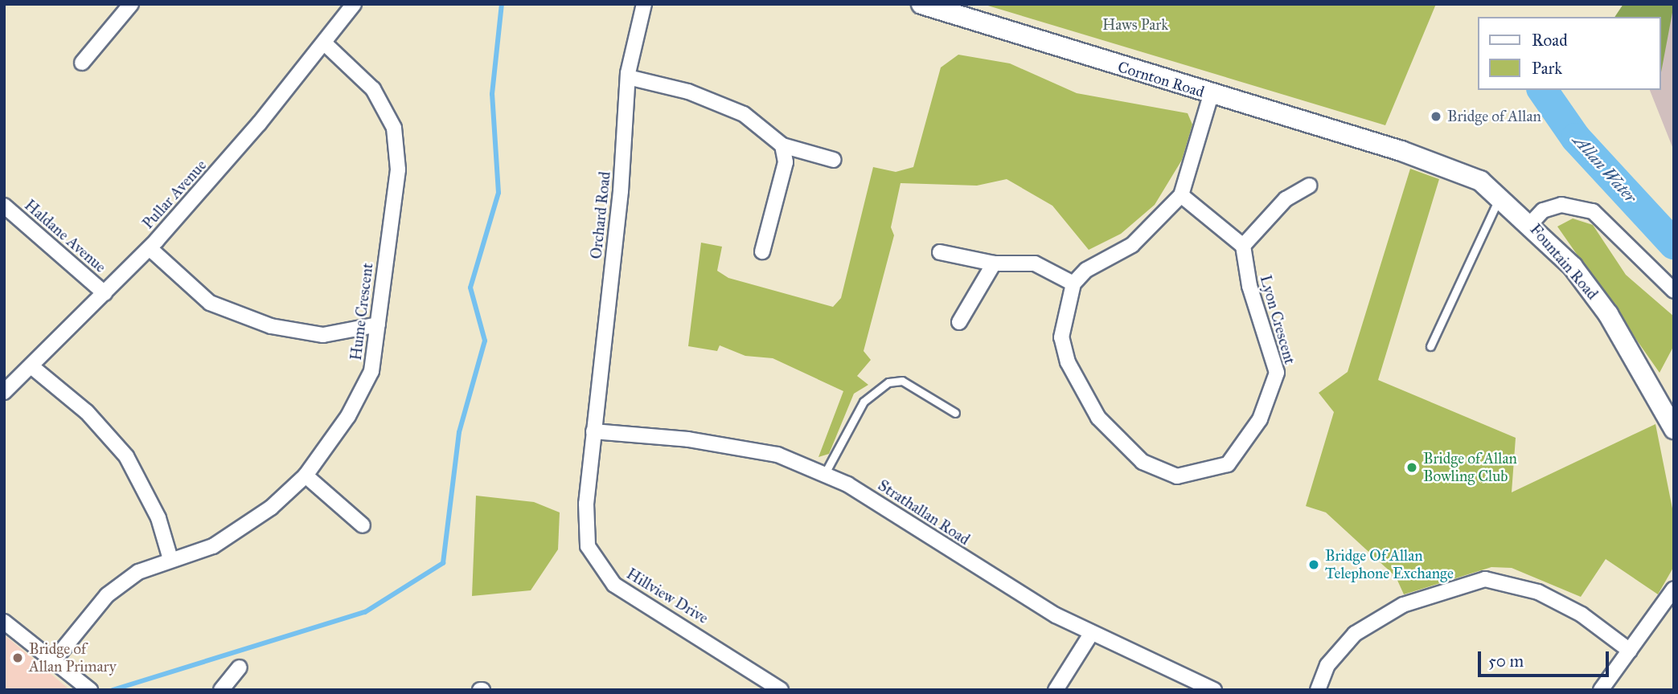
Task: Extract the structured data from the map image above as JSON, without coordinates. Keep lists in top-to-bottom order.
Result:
{
  "streets": {
    "main road": ["Cornton Road", "Fountain Road"],
    "street": [
      "Pullar Avenue",
      "Orchard Road",
      "Haldane Avenue",
      "Hume Crescent",
      "Lyon Crescent",
      "Strathallan Road",
      "Hillview Drive"
    ]
  },
  "crossings": [
    ["Cornton Road", "Fountain Road"],
    ["Pullar Avenue", "Haldane Avenue"],
    ["Pullar Avenue", "Hume Crescent"],
    ["Orchard Road", "Strathallan Road"],
    ["Orchard Road", "Hillview Drive"],
    ["Strathallan Road", "Hillview Drive"]
  ],
  "water": ["Allan Water"],
  "parks": ["Haws Park"],
  "places": [
    "Bridge of Allan",
    "Bridge of Allan Bowling Club",
    "Bridge Of Allan Telephone Exchange",
    "Bridge of Allan Primary"
  ],
  "legend": ["Road", "Park"],
  "scale_bar": "50 m"
}
